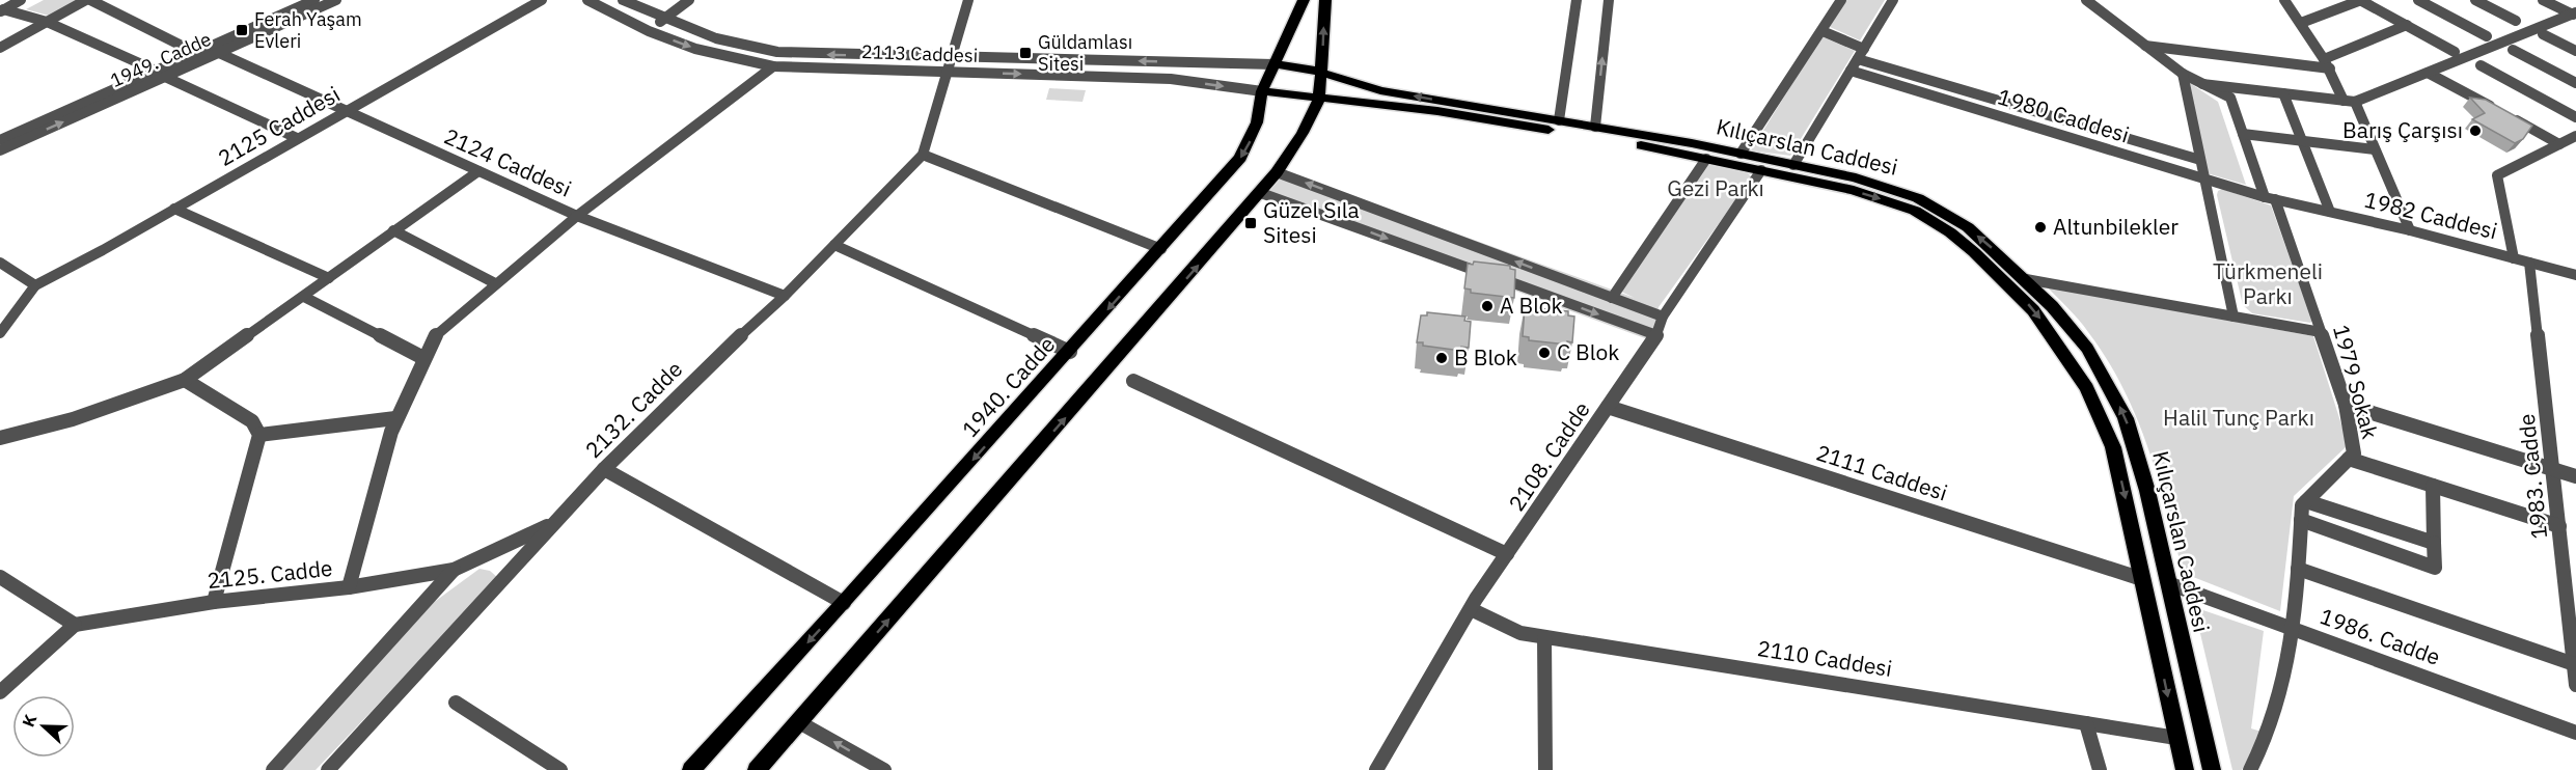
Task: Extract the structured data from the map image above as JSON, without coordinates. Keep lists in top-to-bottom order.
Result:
{
  "streets": {
    "main road": ["Kılıçarslan Caddesi", "1940. Cadde"],
    "street": [
      "2113 Caddesi",
      "1949. Cadde",
      "1980 Caddesi",
      "2125 Caddesi",
      "2124 Caddesi",
      "1982 Caddesi",
      "1979 Sokak",
      "2132. Cadde",
      "2108. Cadde",
      "2111 Caddesi",
      "1983. Cadde",
      "2125. Cadde",
      "1986. Cadde",
      "2110 Caddesi"
    ]
  },
  "crossings": [
    ["2113 Caddesi", "Kılıçarslan Caddesi"],
    ["2113 Caddesi", "1940. Cadde"],
    ["2113 Caddesi", "2132. Cadde"],
    ["1949. Cadde", "2124 Caddesi"],
    ["1980 Caddesi", "1982 Caddesi"],
    ["1980 Caddesi", "1979 Sokak"],
    ["2125 Caddesi", "2124 Caddesi"],
    ["Kılıçarslan Caddesi", "1940. Cadde"],
    ["Kılıçarslan Caddesi", "2108. Cadde"],
    ["Kılıçarslan Caddesi", "2111 Caddesi"],
    ["Kılıçarslan Caddesi", "1986. Cadde"],
    ["Kılıçarslan Caddesi", "2110 Caddesi"],
    ["2124 Caddesi", "2132. Cadde"],
    ["1982 Caddesi", "1979 Sokak"],
    ["1982 Caddesi", "1983. Cadde"],
    ["1979 Sokak", "1986. Cadde"],
    ["2132. Cadde", "2125. Cadde"],
    ["2108. Cadde", "2111 Caddesi"],
    ["2108. Cadde", "2110 Caddesi"]
  ],
  "parks": ["Gezi Parkı", "Türkmeneli Parkı", "Halil Tunç Parkı"],
  "places": {
    "transit": ["Ferah Yaşam Evleri", "Güldamlası Sitesi", "Güzel Sıla Sitesi"],
    "other": [
      "Barış Çarşısı",
      "Altunbilekler",
      "A Blok",
      "C Blok",
      "B Blok"
    ]
  },
  "north": "left"
}
